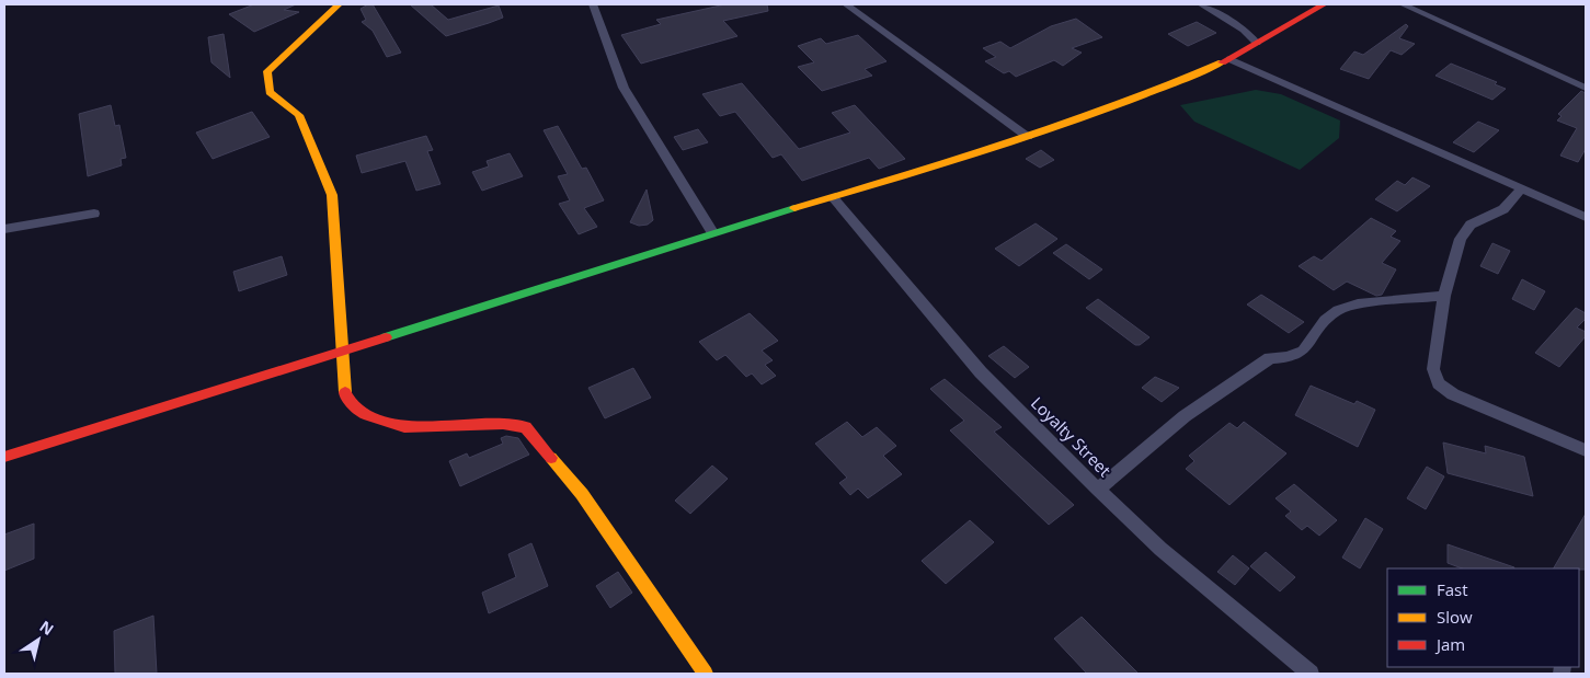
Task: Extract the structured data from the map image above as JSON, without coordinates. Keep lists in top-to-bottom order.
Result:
{
  "streets": {
    "street": ["Loyalty Street"]
  },
  "legend": ["Fast", "Slow", "Jam"],
  "north": "top right"
}
